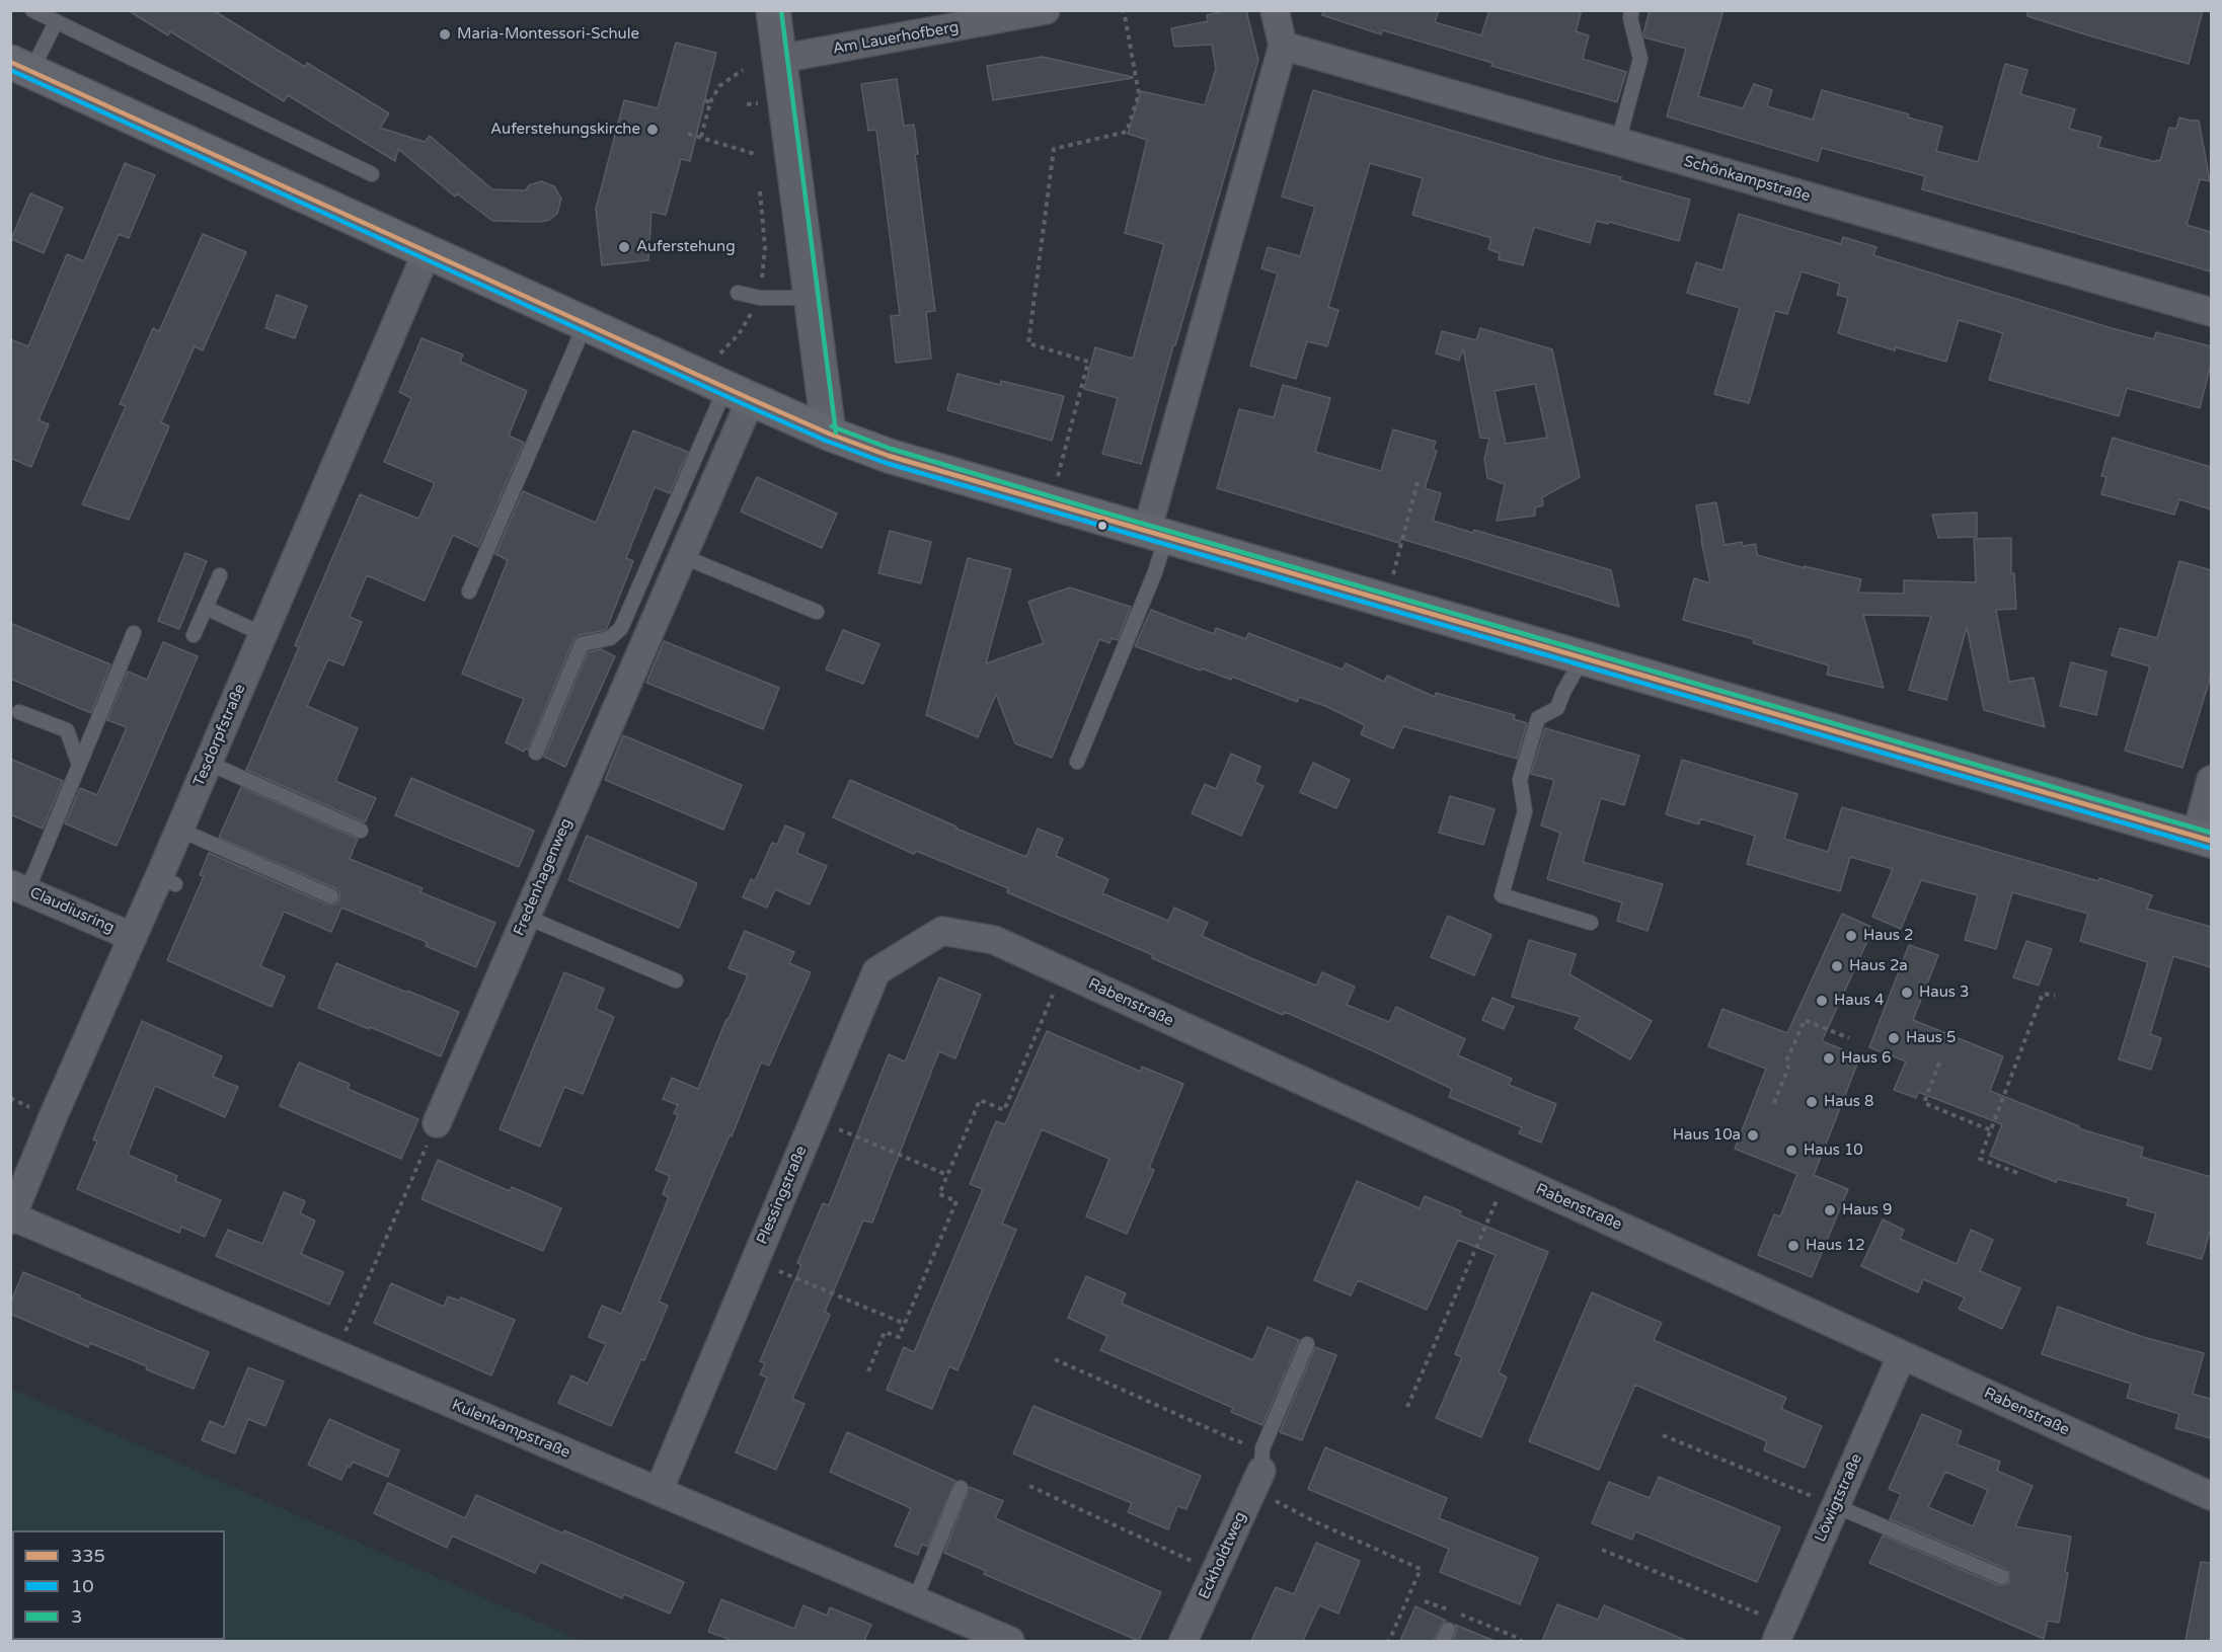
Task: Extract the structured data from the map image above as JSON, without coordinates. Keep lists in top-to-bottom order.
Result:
{
  "streets": {
    "street": [
      "Am Lauerhofberg",
      "Schönkampstraße",
      "Tesdorpfstraße",
      "Fredenhagenweg",
      "Claudiusring",
      "Rabenstraße",
      "Plessingstraße",
      "Kulenkampstraße",
      "Löwigtstraße",
      "Eckholdtweg"
    ]
  },
  "crossings": [
    ["Tesdorpfstraße", "Claudiusring"],
    ["Tesdorpfstraße", "Kulenkampstraße"],
    ["Rabenstraße", "Plessingstraße"],
    ["Rabenstraße", "Löwigtstraße"],
    ["Plessingstraße", "Kulenkampstraße"]
  ],
  "places": [
    "Maria-Montessori-Schule",
    "Auferstehungskirche",
    "Auferstehung",
    "Haus 2",
    "Haus 2a",
    "Haus 3",
    "Haus 4",
    "Haus 5",
    "Haus 6",
    "Haus 8",
    "Haus 10a",
    "Haus 10",
    "Haus 9",
    "Haus 12"
  ],
  "lines": ["transit line 3", "transit line 335", "transit line 10"],
  "legend": ["335", "10", "3"]
}
